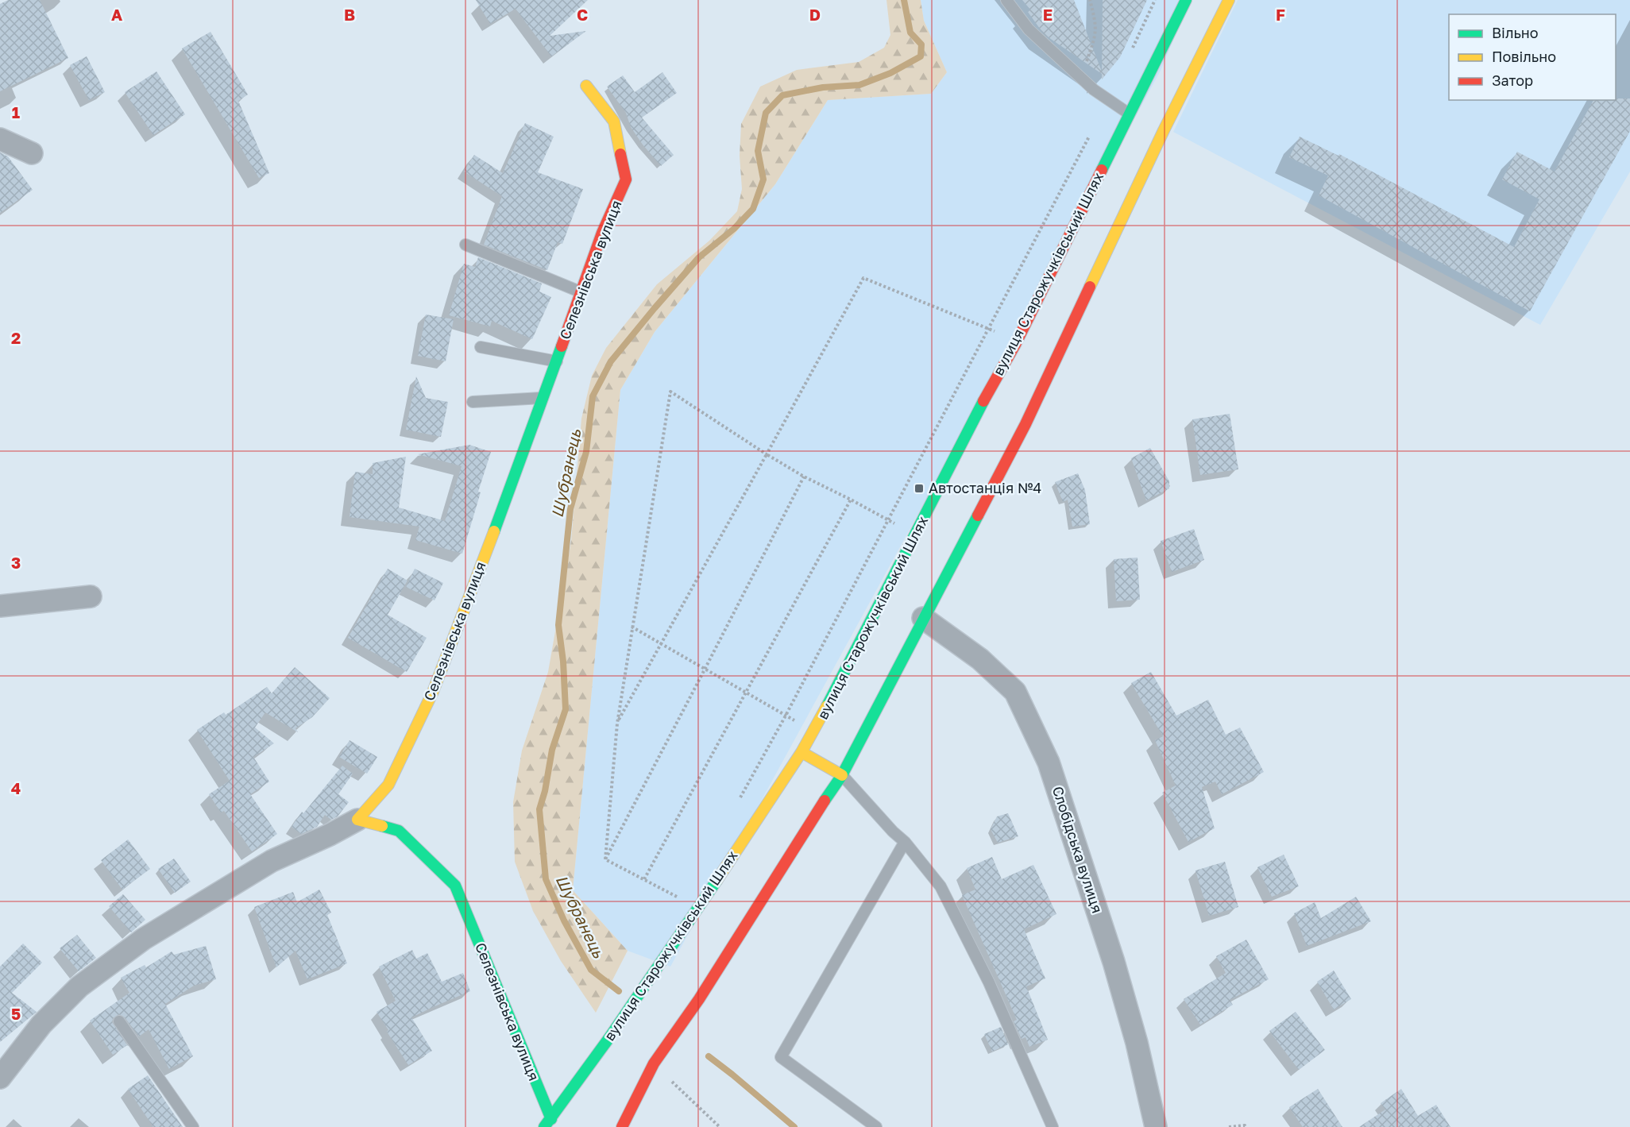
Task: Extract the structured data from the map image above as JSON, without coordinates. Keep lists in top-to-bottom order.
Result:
{
  "streets": {
    "main road": ["Селезнівська вулиця", "вулиця Старожучківський Шлях"],
    "street": ["Слобідська вулиця"]
  },
  "crossings": [
    ["Селезнівська вулиця", "вулиця Старожучківський Шлях"]
  ],
  "water": ["Шубранець"],
  "places": {
    "transit": ["Автостанція №4"]
  },
  "legend": ["Вільно", "Повільно", "Затор"],
  "grid": {
    "columns": [
      "A",
      "B",
      "C",
      "D",
      "E",
      "F"
    ],
    "rows": [
      "1",
      "2",
      "3",
      "4",
      "5"
    ]
  }
}
